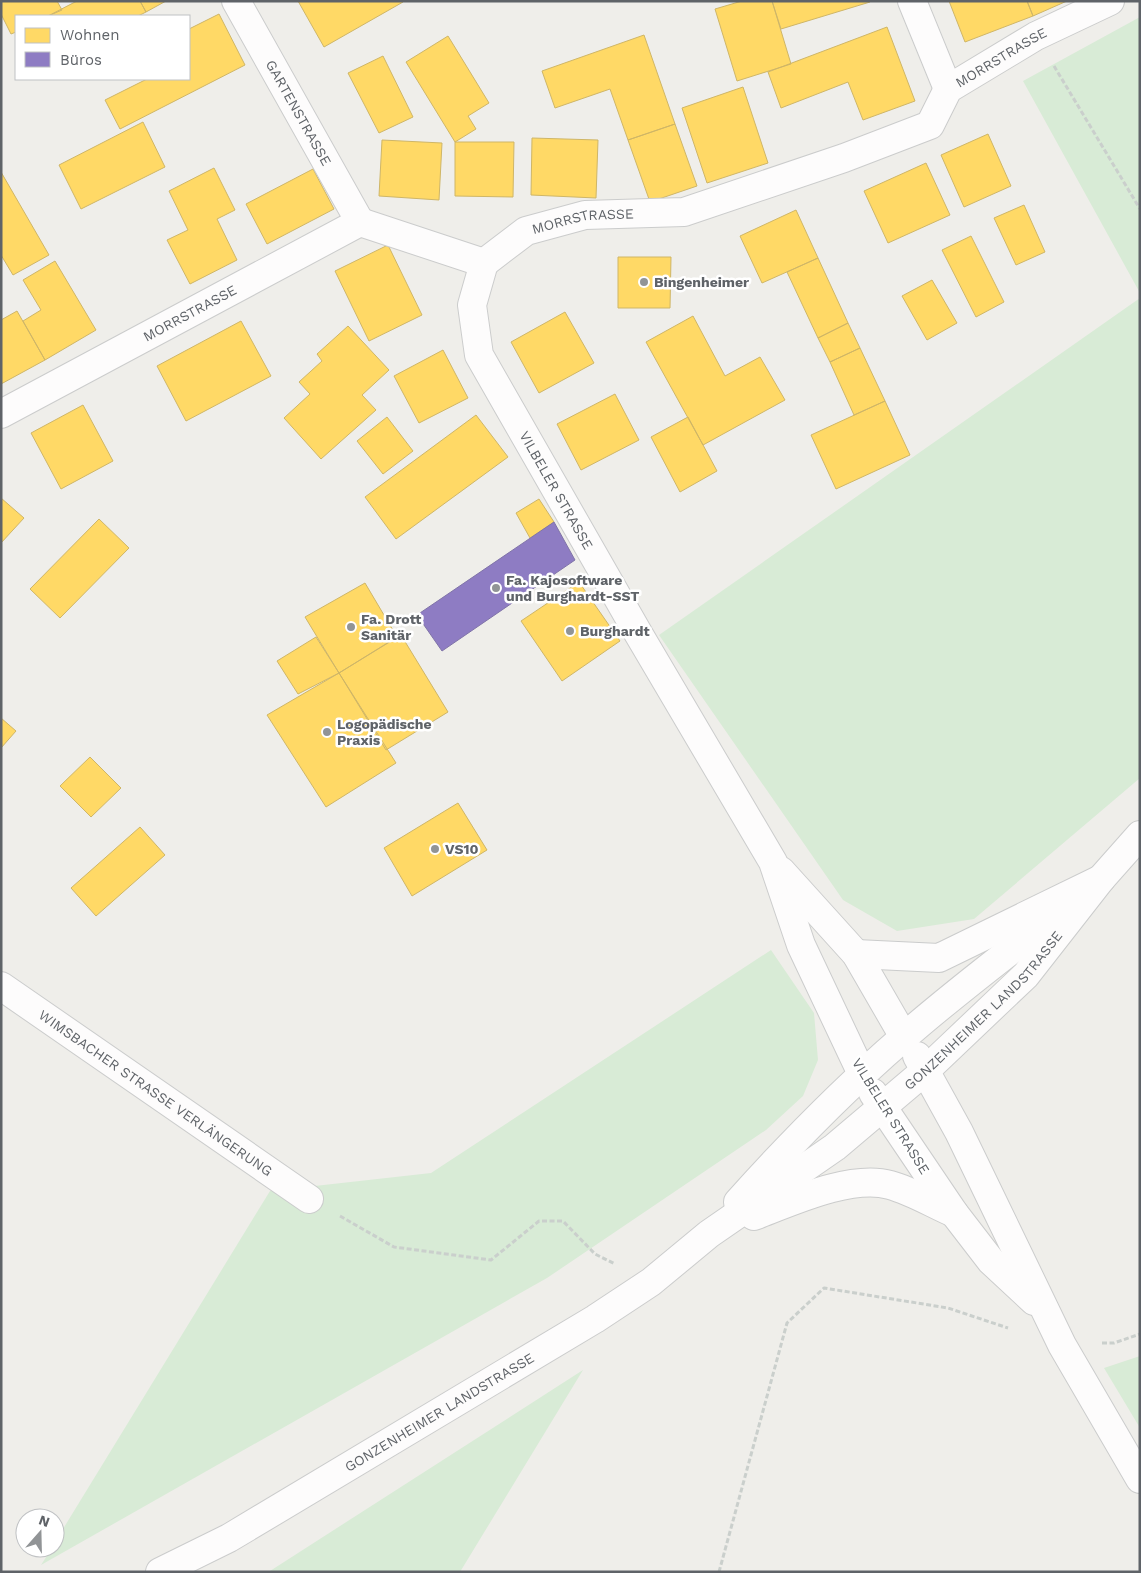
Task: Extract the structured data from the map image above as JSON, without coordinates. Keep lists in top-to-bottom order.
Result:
{
  "streets": {
    "street": [
      "MORRSTRASSE",
      "GARTENSTRASSE",
      "VILBELER STRASSE",
      "GONZENHEIMER LANDSTRASSE",
      "WIMSBACHER STRASSE VERLÄNGERUNG"
    ]
  },
  "crossings": [
    ["MORRSTRASSE", "GARTENSTRASSE"],
    ["MORRSTRASSE", "VILBELER STRASSE"],
    ["VILBELER STRASSE", "GONZENHEIMER LANDSTRASSE"]
  ],
  "places": [
    "Bingenheimer",
    "Fa. Kajosoftware und Burghardt-SST",
    "Fa. Drott Sanitär",
    "Burghardt",
    "Logopädische Praxis",
    "VS10"
  ],
  "legend": ["Wohnen", "Büros"],
  "north": "top"
}
